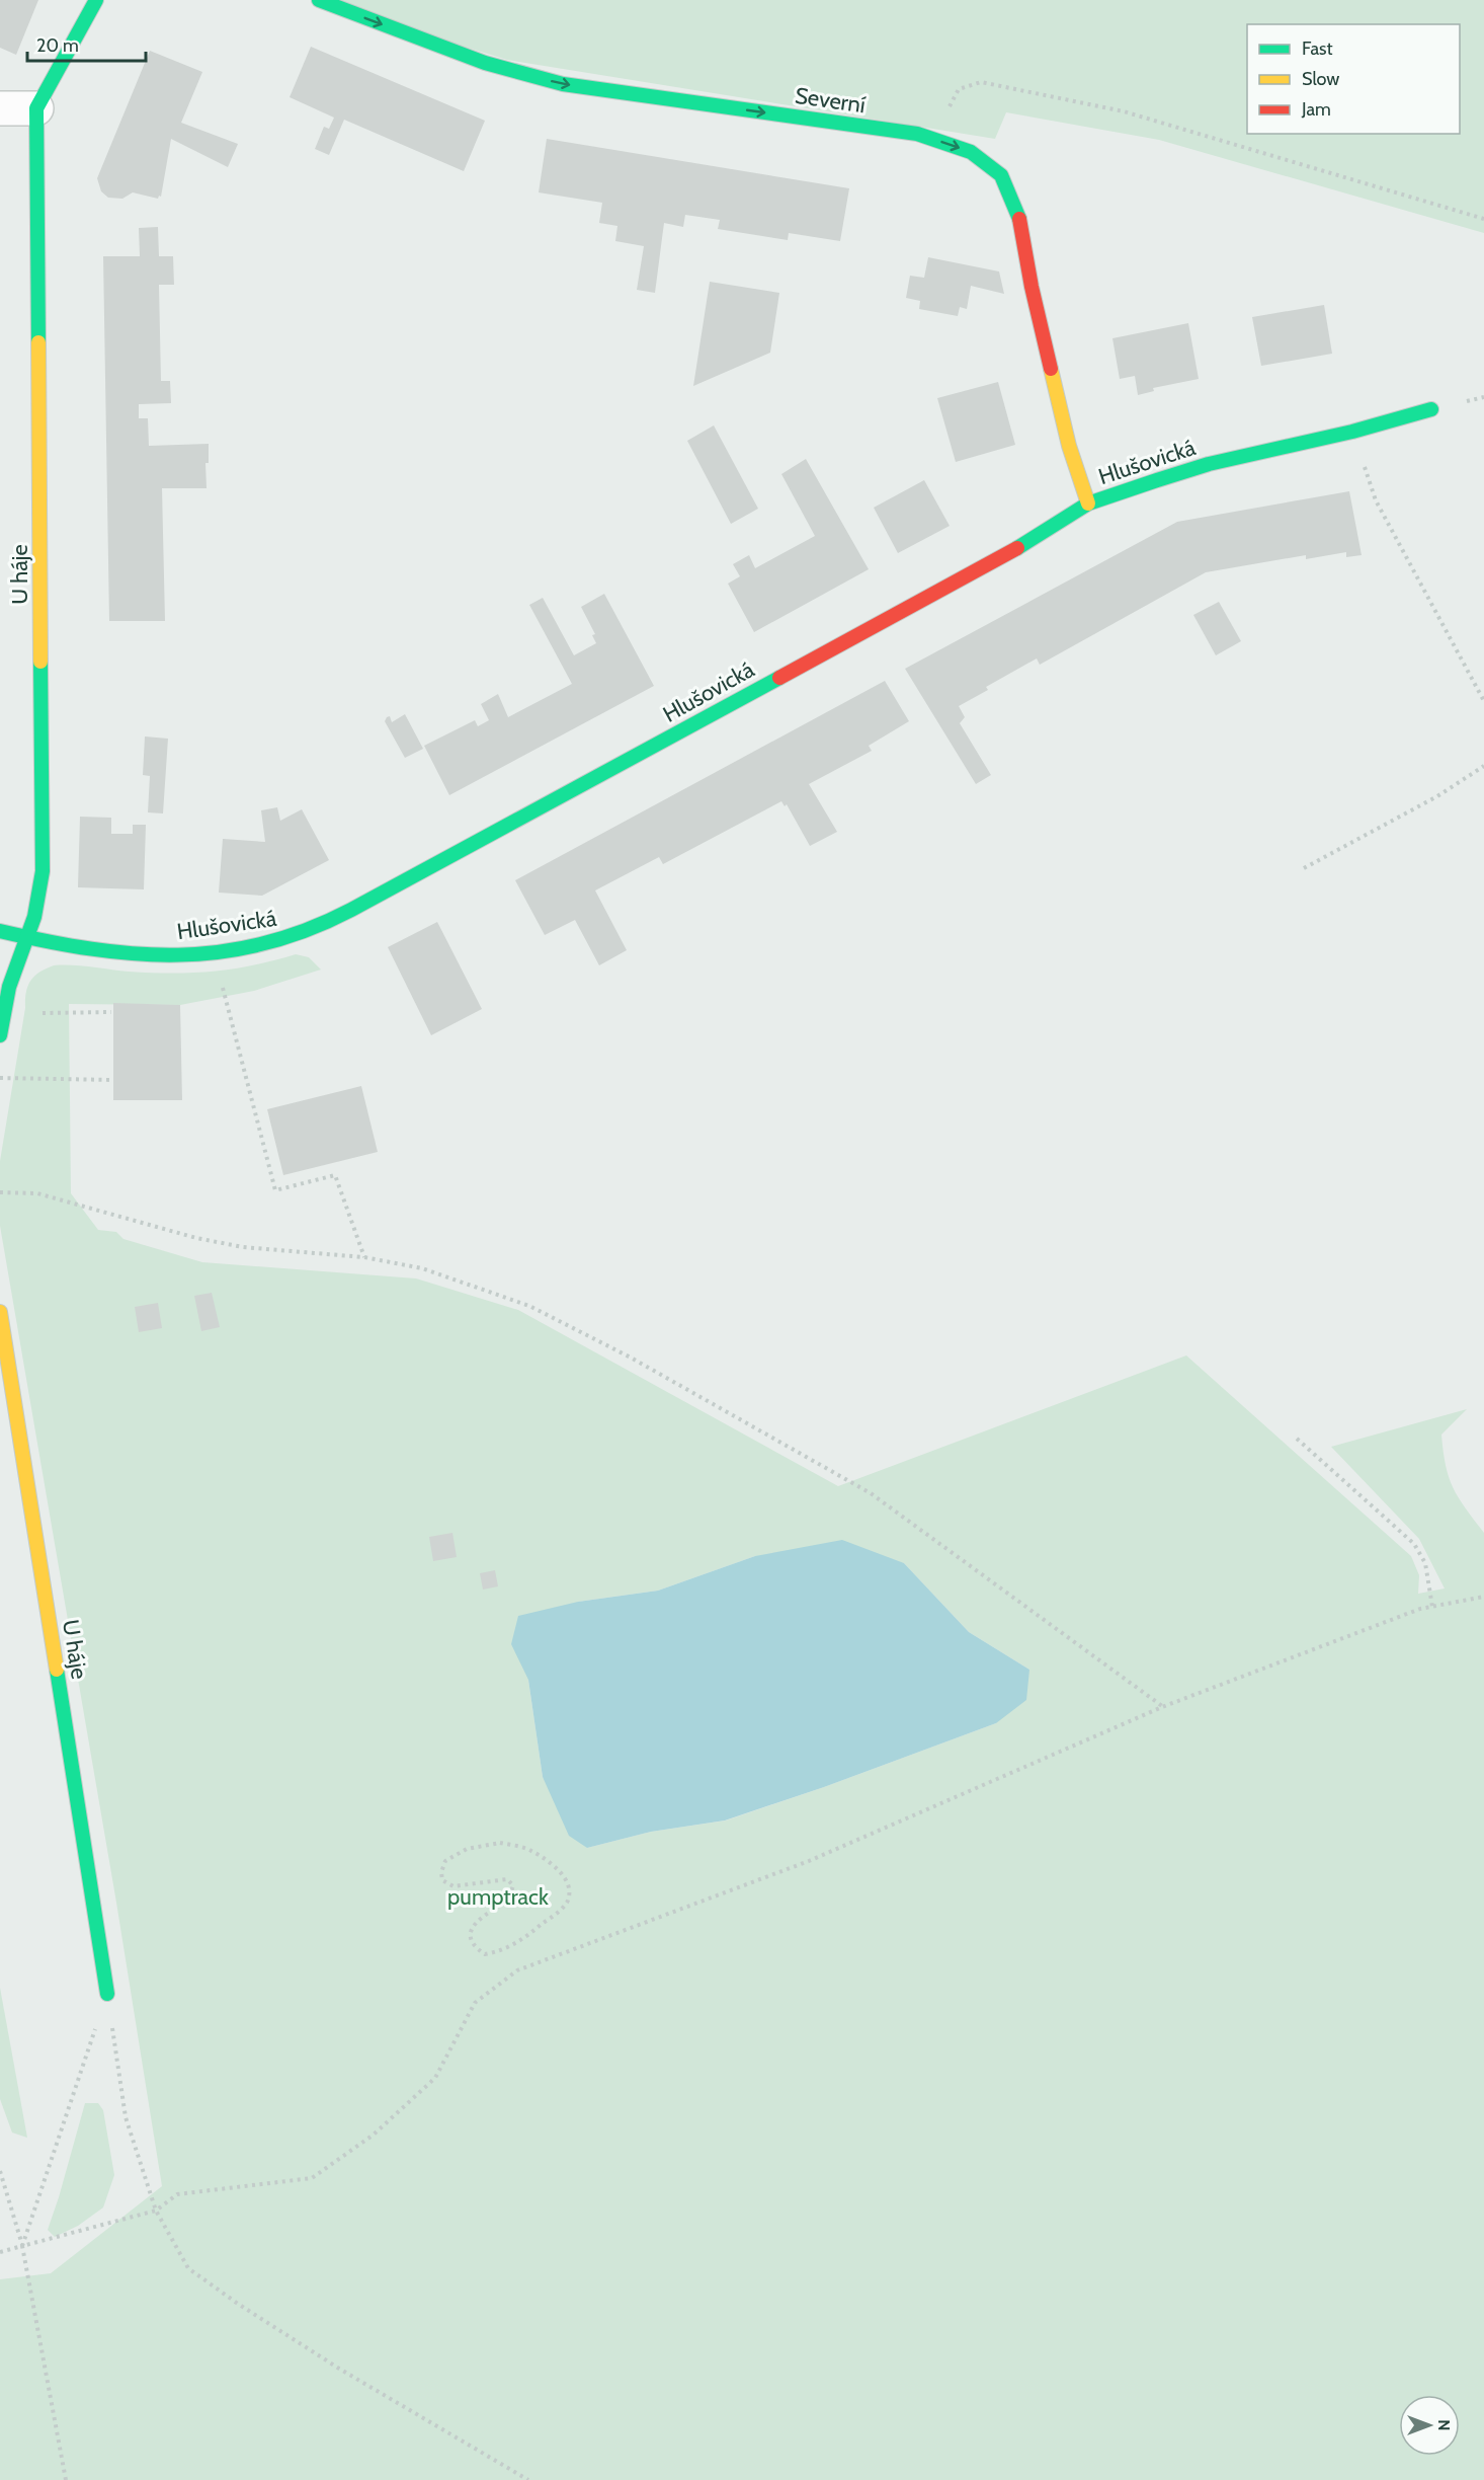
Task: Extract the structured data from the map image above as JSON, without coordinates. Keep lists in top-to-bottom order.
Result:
{
  "streets": {
    "street": ["Severní", "Hlušovická", "U háje"]
  },
  "crossings": [
    ["Severní", "Hlušovická"],
    ["Hlušovická", "U háje"]
  ],
  "one_way": ["Severní"],
  "parks": ["pumptrack"],
  "legend": ["Fast", "Slow", "Jam"],
  "scale_bar": "20 m",
  "north": "right"
}
